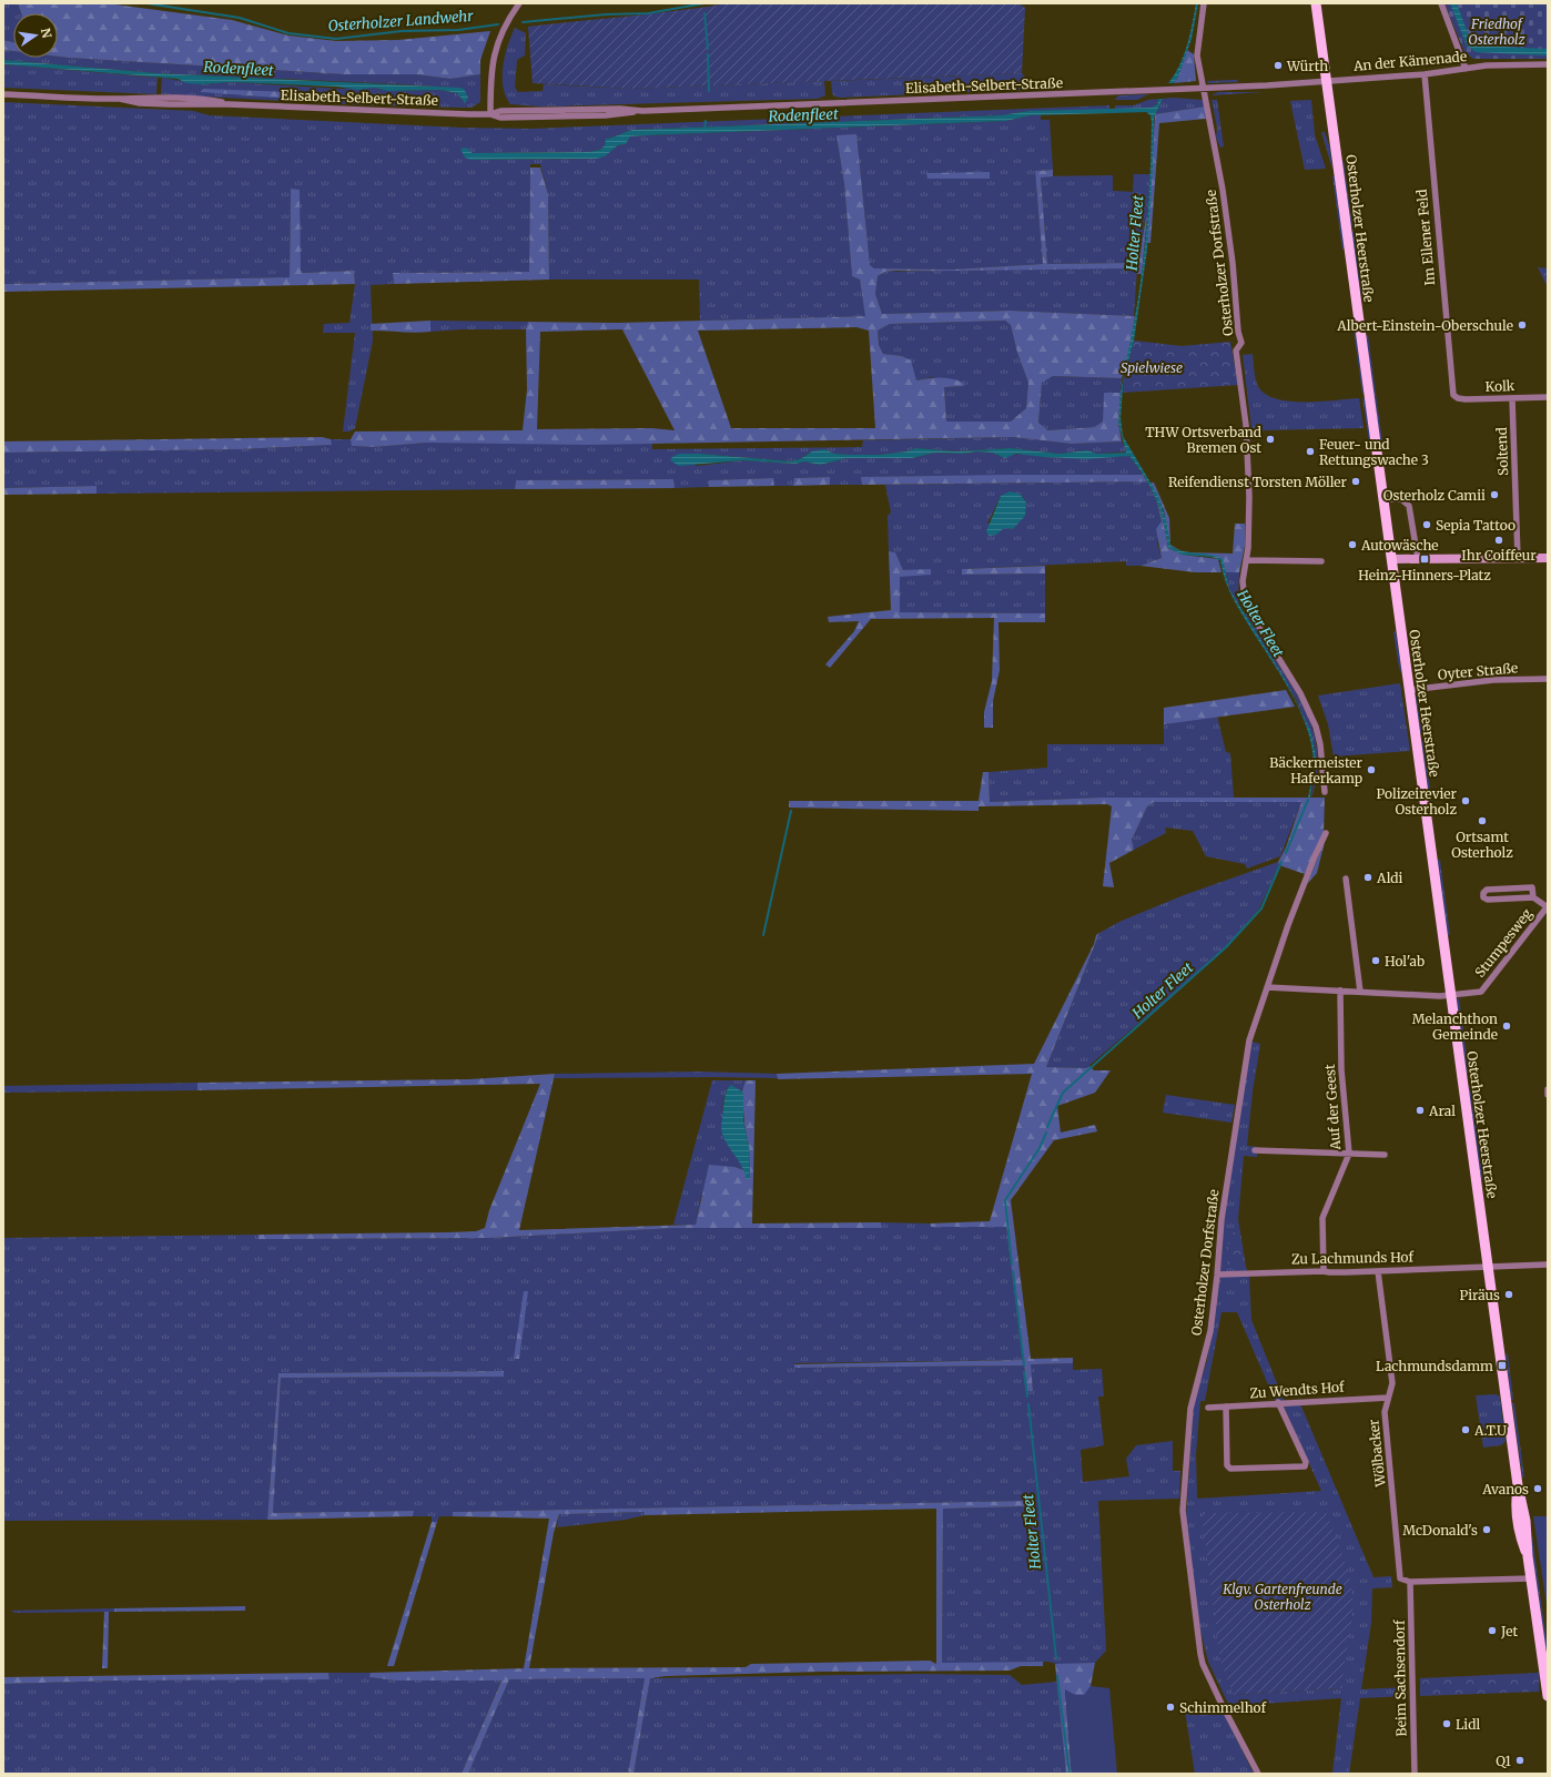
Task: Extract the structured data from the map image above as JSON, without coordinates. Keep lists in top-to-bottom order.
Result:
{
  "streets": {
    "main road": ["Osterholzer Heerstraße"],
    "street": [
      "An der Kämenade",
      "Elisabeth-Selbert-Straße",
      "Im Ellener Feld",
      "Osterholzer Dorfstraße",
      "Kolk",
      "Soltend",
      "Oyter Straße",
      "Stumpesweg",
      "Auf der Geest",
      "Zu Lachmunds Hof",
      "Zu Wendts Hof",
      "Wölbacker",
      "Beim Sachsendorf"
    ]
  },
  "crossings": [
    ["An der Kämenade", "Elisabeth-Selbert-Straße"],
    ["An der Kämenade", "Osterholzer Heerstraße"],
    ["An der Kämenade", "Im Ellener Feld"],
    ["Elisabeth-Selbert-Straße", "Osterholzer Heerstraße"],
    ["Elisabeth-Selbert-Straße", "Osterholzer Dorfstraße"],
    ["Osterholzer Heerstraße", "Oyter Straße"],
    ["Osterholzer Heerstraße", "Stumpesweg"],
    ["Osterholzer Heerstraße", "Zu Lachmunds Hof"],
    ["Im Ellener Feld", "Kolk"],
    ["Osterholzer Dorfstraße", "Stumpesweg"],
    ["Osterholzer Dorfstraße", "Zu Lachmunds Hof"],
    ["Kolk", "Soltend"],
    ["Stumpesweg", "Auf der Geest"],
    ["Auf der Geest", "Zu Lachmunds Hof"],
    ["Zu Lachmunds Hof", "Wölbacker"],
    ["Zu Wendts Hof", "Wölbacker"],
    ["Wölbacker", "Beim Sachsendorf"]
  ],
  "water": ["Osterholzer Landwehr", "Rodenfleet", "Holter Fleet"],
  "parks": ["Friedhof Osterholz", "Spielwiese", "Klgv. Gartenfreunde Osterholz"],
  "places": {
    "other": [
      "Würth",
      "Albert-Einstein-Oberschule",
      "THW Ortsverband Bremen Ost",
      "Feuer- und Rettungswache 3",
      "Reifendienst Torsten Möller",
      "Osterholz Camii",
      "Sepia Tattoo",
      "Ihr Coiffeur",
      "Autowäsche",
      "Bäckermeister Haferkamp",
      "Polizeirevier Osterholz",
      "Ortsamt Osterholz",
      "Aldi",
      "Hol'ab",
      "Melanchthon Gemeinde",
      "Aral",
      "Piräus",
      "A.T.U",
      "Avanos",
      "McDonald's",
      "Jet",
      "Schimmelhof",
      "Lidl",
      "Q1"
    ],
    "transit": ["Heinz-Hinners-Platz", "Lachmundsdamm"]
  },
  "north": "right"
}
